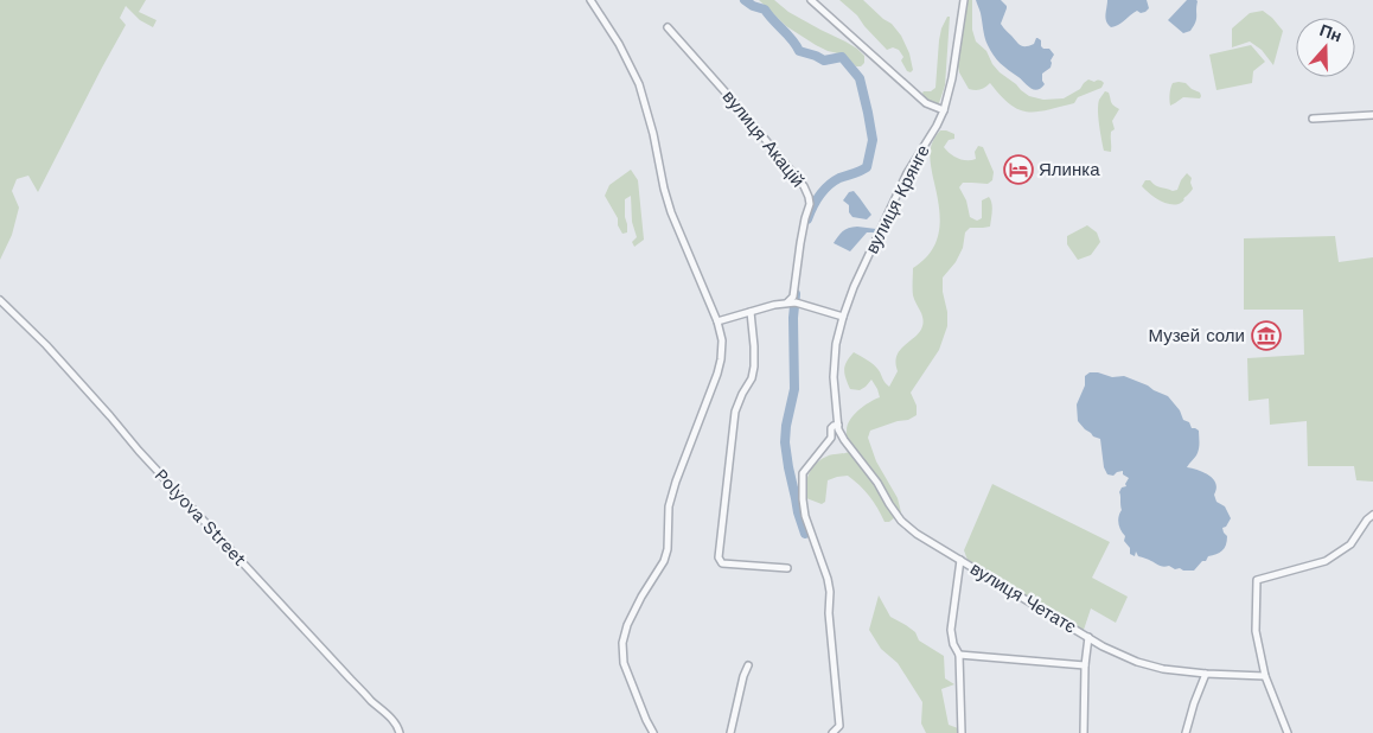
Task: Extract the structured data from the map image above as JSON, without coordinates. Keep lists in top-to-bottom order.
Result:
{
  "streets": {
    "street": [
      "вулиця Акацій",
      "вулиця Крянге",
      "Polyova Street",
      "вулиця Четатє"
    ]
  },
  "crossings": [
    ["вулиця Крянге", "вулиця Четатє"]
  ],
  "places": {
    "hotel": ["Ялинка"],
    "museum": ["Музей соли"]
  },
  "north": "top"
}
